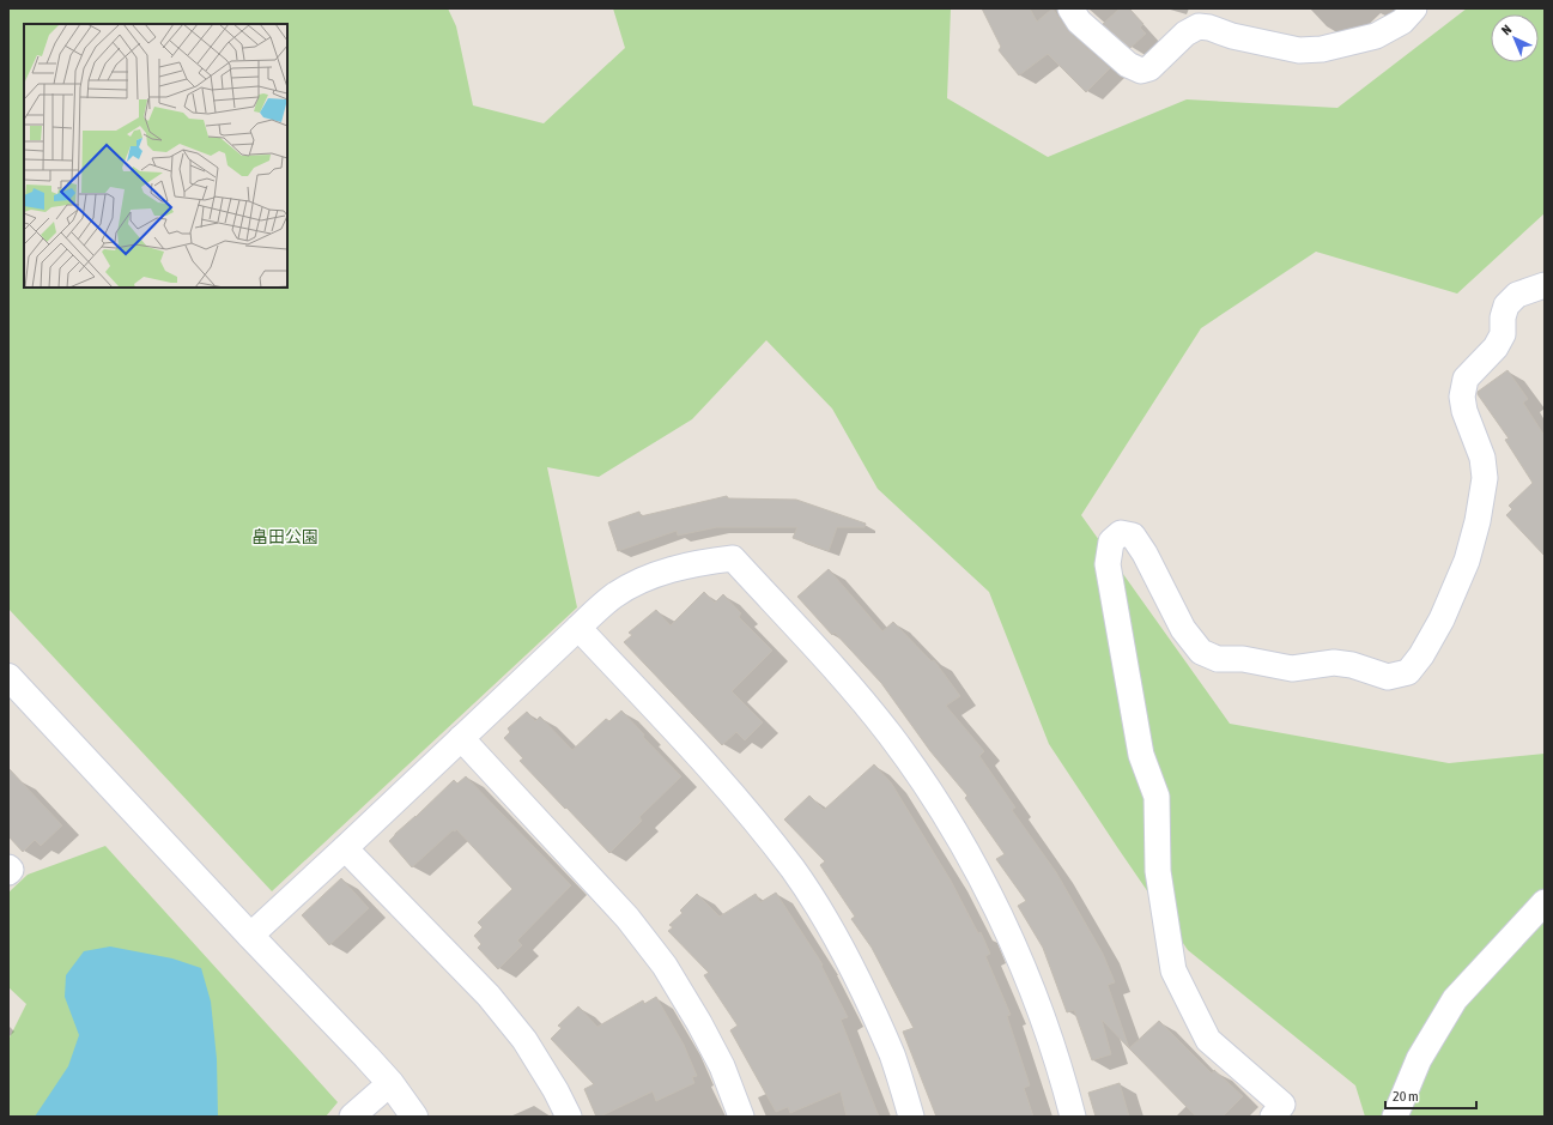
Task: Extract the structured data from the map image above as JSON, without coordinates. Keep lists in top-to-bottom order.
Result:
{
  "parks": ["畠田公園"],
  "scale_bar": "20 m",
  "north": "top left"
}
